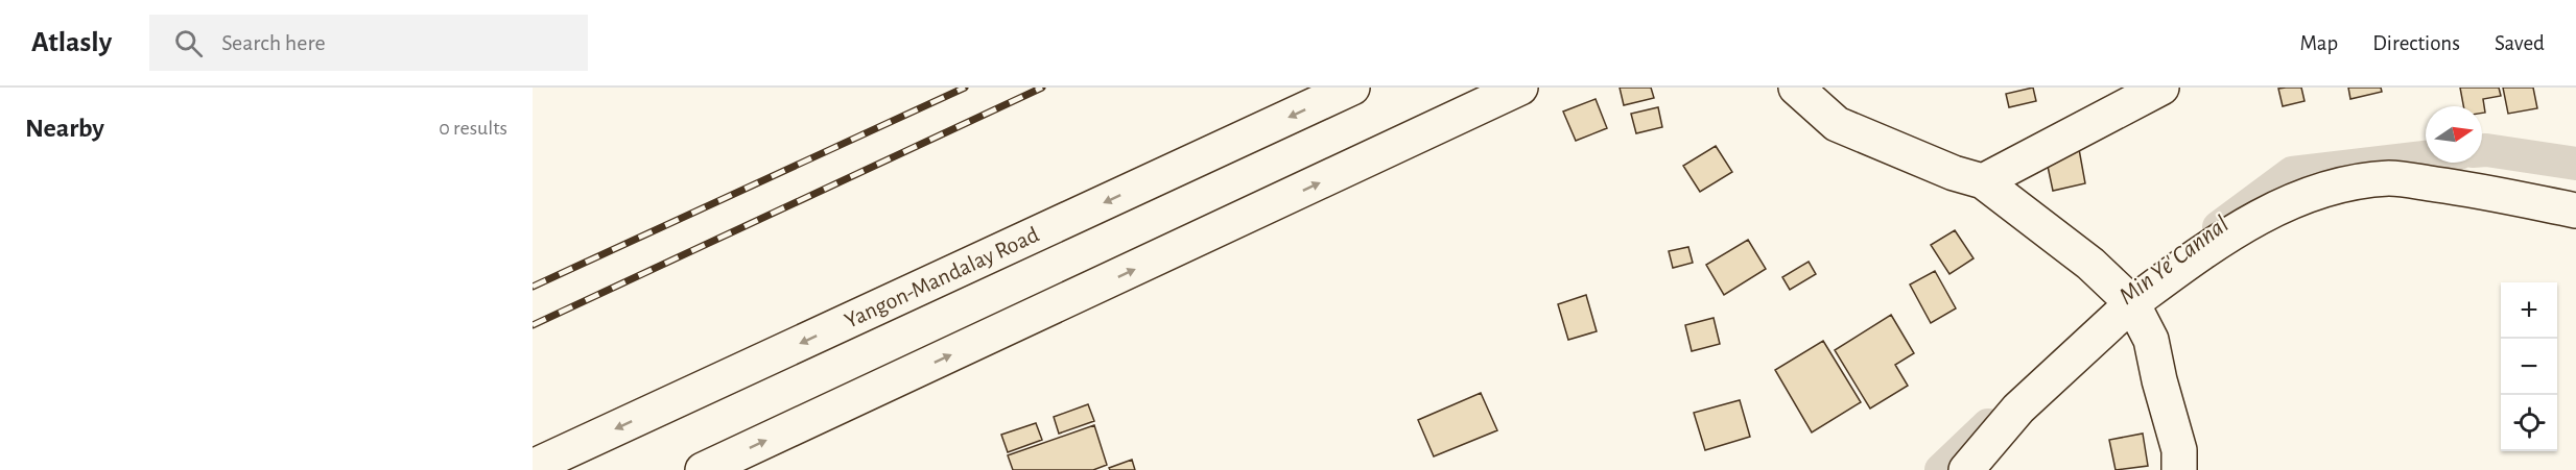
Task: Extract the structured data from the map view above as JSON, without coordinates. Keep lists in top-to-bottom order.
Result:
{
  "streets": {
    "main road": ["Yangon-Mandalay Road"]
  },
  "water": ["Min Ye' Cannal"],
  "north": "right",
  "page": {
    "header": "Atlasly",
    "search": "Search here",
    "nav": ["Map", "Directions", "Saved"],
    "heading": ["Nearby", "0 results"],
    "map_buttons": ["+", "−"]
  }
}
